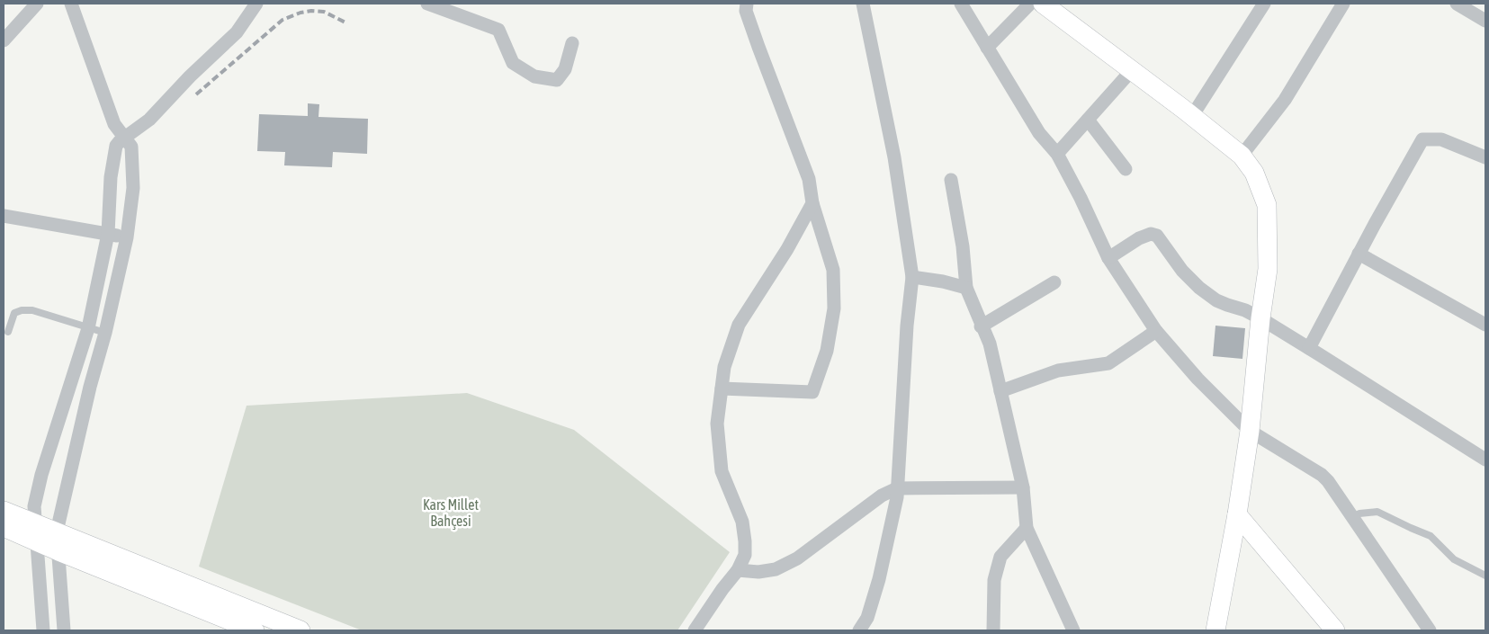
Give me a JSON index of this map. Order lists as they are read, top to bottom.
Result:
{
  "parks": ["Kars Millet Bahçesi"]
}
